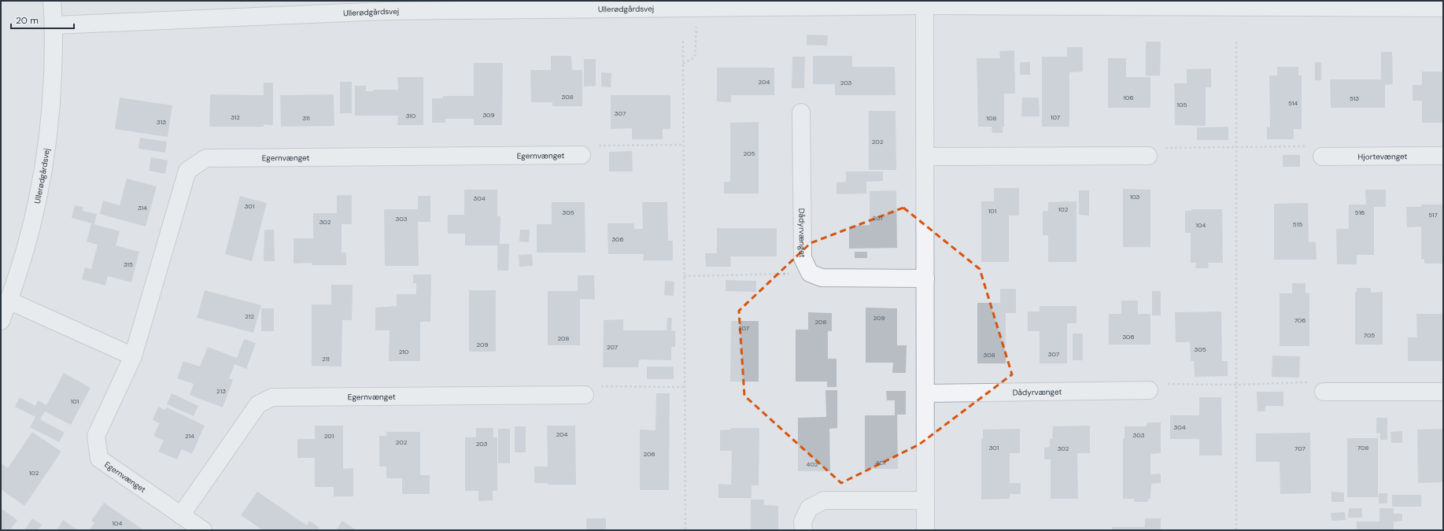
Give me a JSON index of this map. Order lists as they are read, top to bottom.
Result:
{
  "streets": {
    "street": [
      "Ullerødgårdsvej",
      "Egernvænget",
      "Hjortevænget",
      "Dådyrvænget"
    ]
  },
  "house_numbers": [
    "204",
    "203",
    "308",
    "106",
    "513",
    "514",
    "105",
    "307",
    "309",
    "310",
    "312",
    "107",
    "311",
    "108",
    "313",
    "202",
    "205",
    "103",
    "304",
    "301",
    "314",
    "102",
    "101",
    "305",
    "516",
    "517",
    "201",
    "303",
    "302",
    "515",
    "104",
    "306",
    "315",
    "212",
    "209",
    "706",
    "208",
    "207",
    "705",
    "306",
    "208",
    "209",
    "207",
    "305",
    "210",
    "307",
    "308",
    "211",
    "213",
    "101",
    "304",
    "204",
    "303",
    "214",
    "201",
    "202",
    "203",
    "301",
    "708",
    "302",
    "707",
    "206",
    "401",
    "402",
    "102",
    "104"
  ],
  "scale_bar": "20 m"
}
